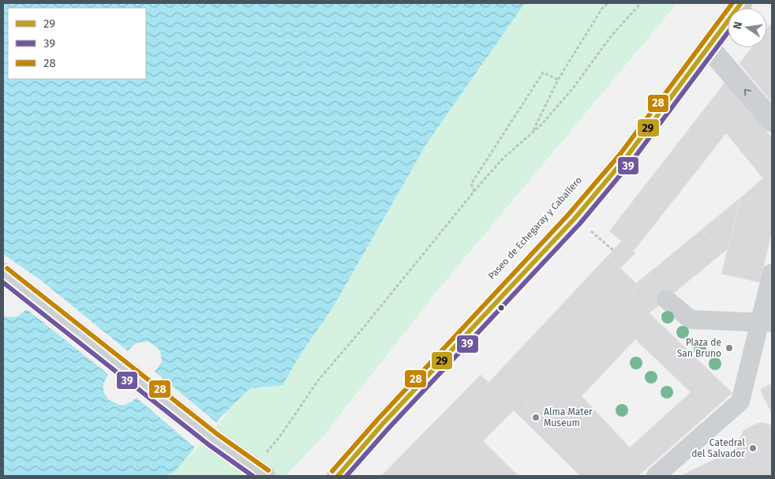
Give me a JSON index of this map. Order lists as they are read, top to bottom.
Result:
{
  "places": ["Plaza de San Bruno", "Alma Mater Museum", "Catedral del Salvador"],
  "lines": ["transit line 29", "transit line 28", "transit line 39"],
  "legend": ["29", "39", "28"],
  "north": "left"
}
